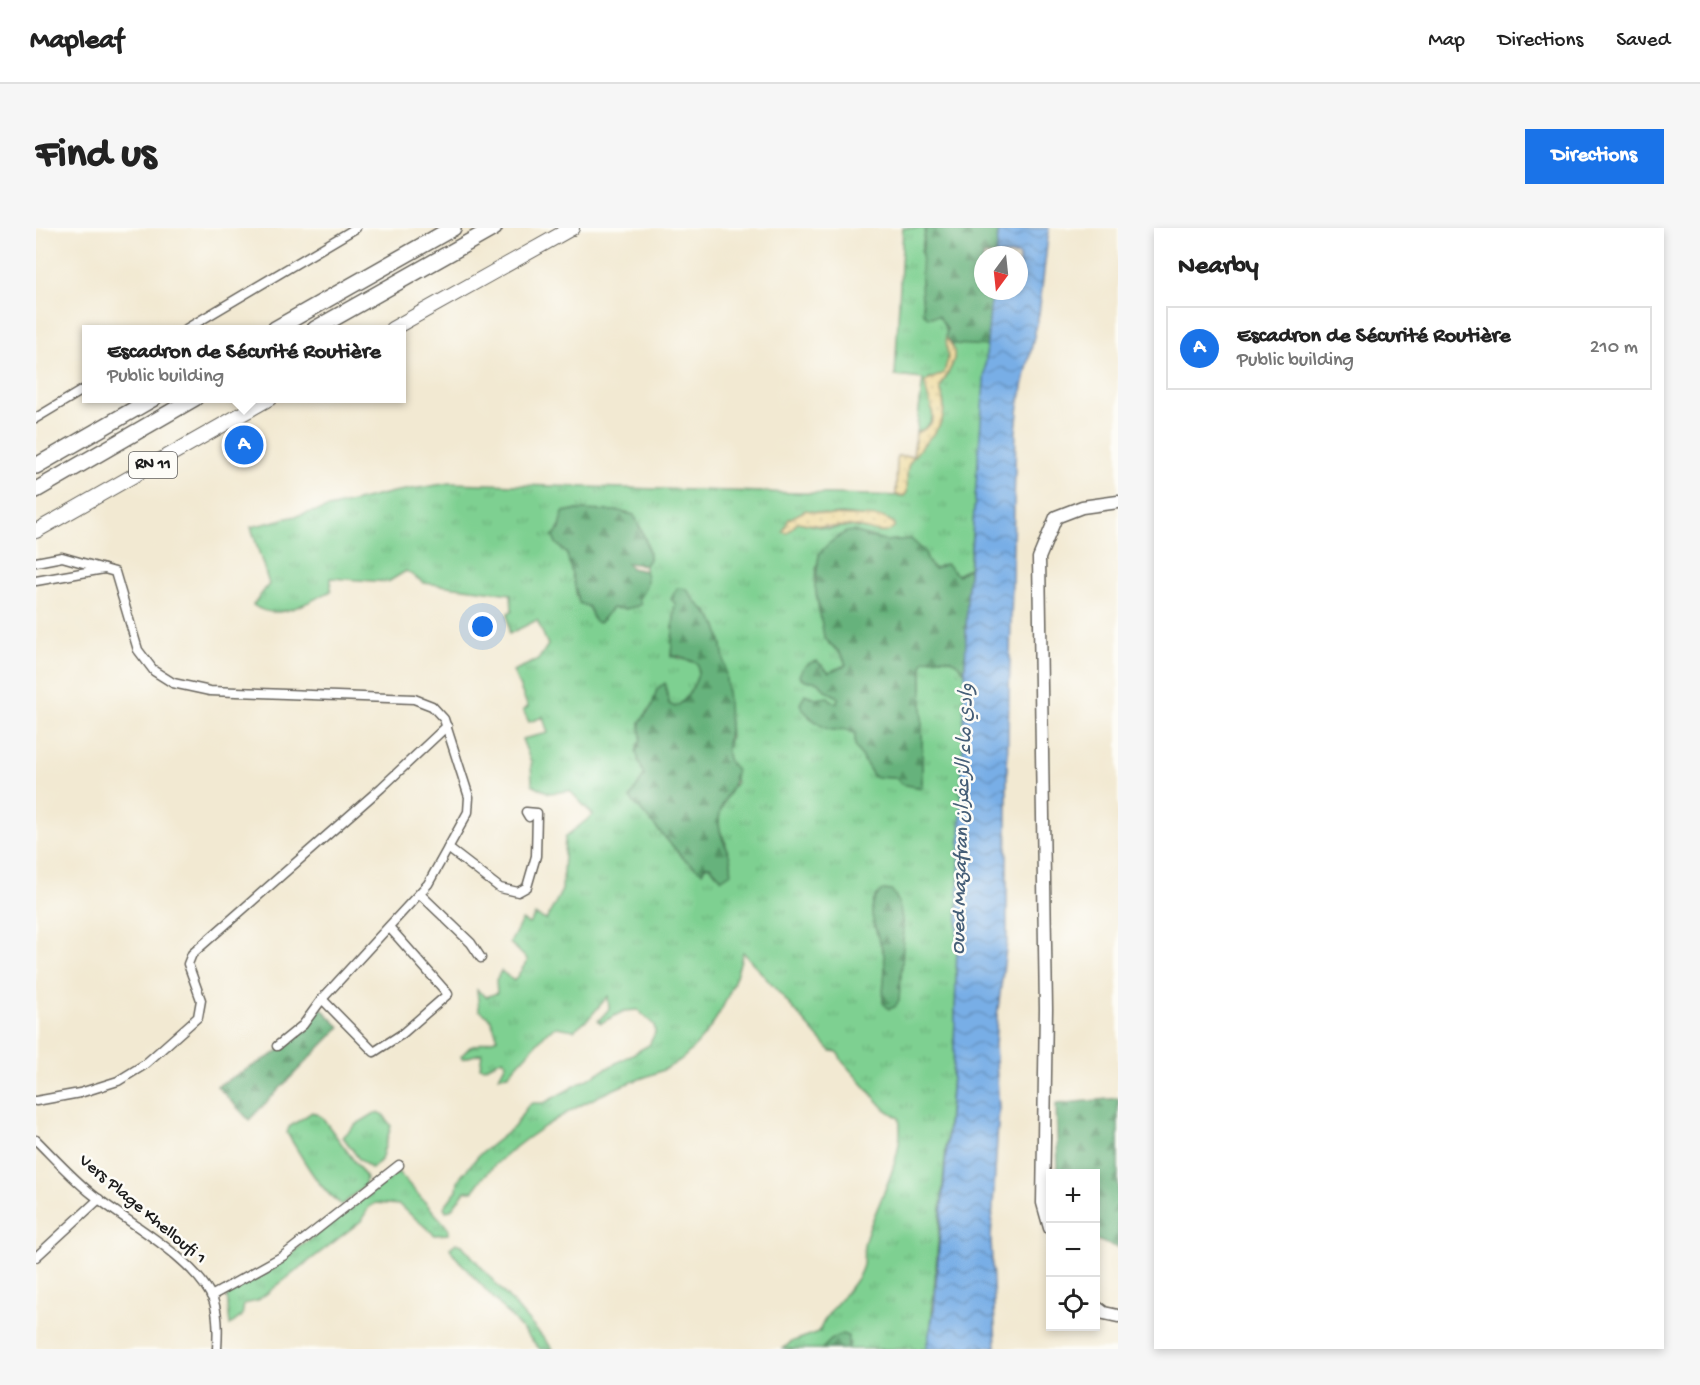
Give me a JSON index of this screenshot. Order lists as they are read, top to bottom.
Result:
{
  "streets": {
    "main road": ["RN 11"],
    "street": ["Vers Plage Khelloufi 1"]
  },
  "water": ["Oued Mazafran وادي ماء الزعفران"],
  "north": "bottom",
  "page": {
    "header": "Mapleaf",
    "nav": ["Map", "Directions", "Saved"],
    "buttons": "Directions",
    "title": "Find us",
    "heading": "Nearby",
    "list": [
      {
        "mark": "A",
        "name": "Escadron de Sécurité Routière",
        "note": "Public building",
        "value": "210 m"
      }
    ],
    "popup": ["Escadron de Sécurité Routière", "Public building"],
    "pins": "A",
    "map_buttons": ["+", "−"]
  }
}
